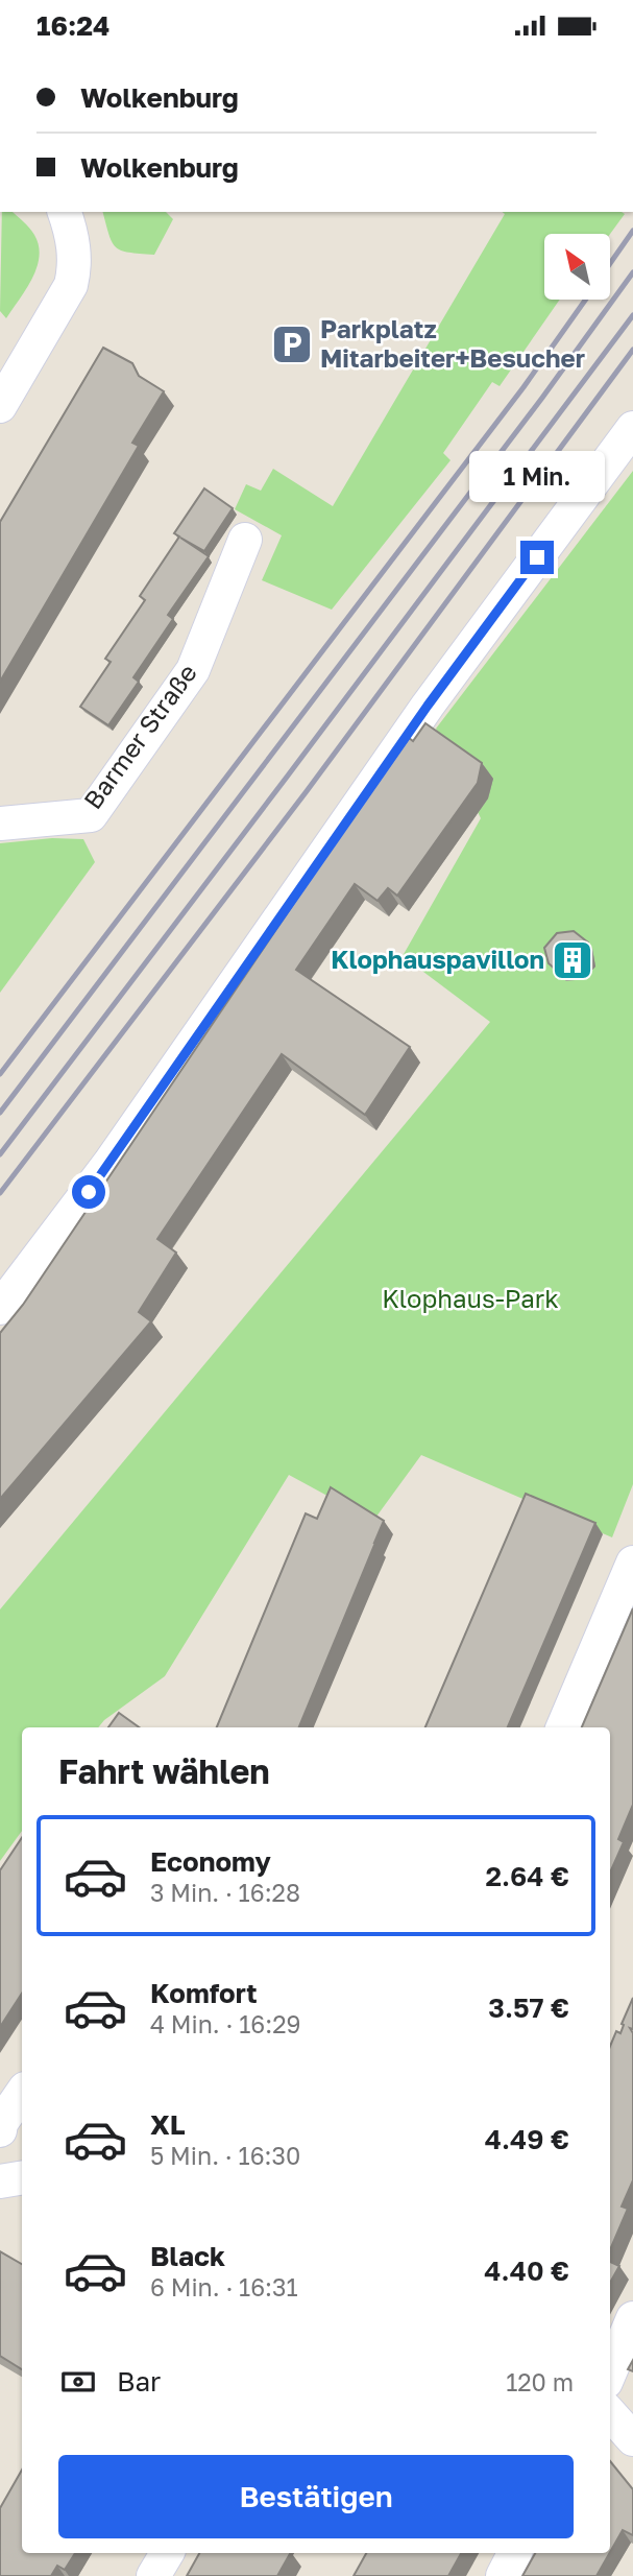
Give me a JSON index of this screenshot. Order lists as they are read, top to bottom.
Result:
{
  "streets": {
    "street": ["Barmer Straße"]
  },
  "parks": ["Klophaus-Park"],
  "places": {
    "parking": ["Parkplatz Mitarbeiter+Besucher"],
    "building": ["Klophauspavillon"]
  },
  "north": "top left",
  "page": {
    "status": "16:24",
    "banner": ["Wolkenburg", "Wolkenburg"],
    "bubble": "1 Min.",
    "heading": "Fahrt wählen",
    "list": [
      {
        "name": "Economy",
        "note": "3 Min. · 16:28",
        "value": "2.64 €"
      },
      {
        "name": "Komfort",
        "note": "4 Min. · 16:29",
        "value": "3.57 €"
      },
      {
        "name": "XL",
        "note": "5 Min. · 16:30",
        "value": "4.49 €"
      },
      {
        "name": "Black",
        "note": "6 Min. · 16:31",
        "value": "4.40 €"
      }
    ],
    "pay": ["Bar", "120 m"],
    "buttons": "Bestätigen"
  }
}
